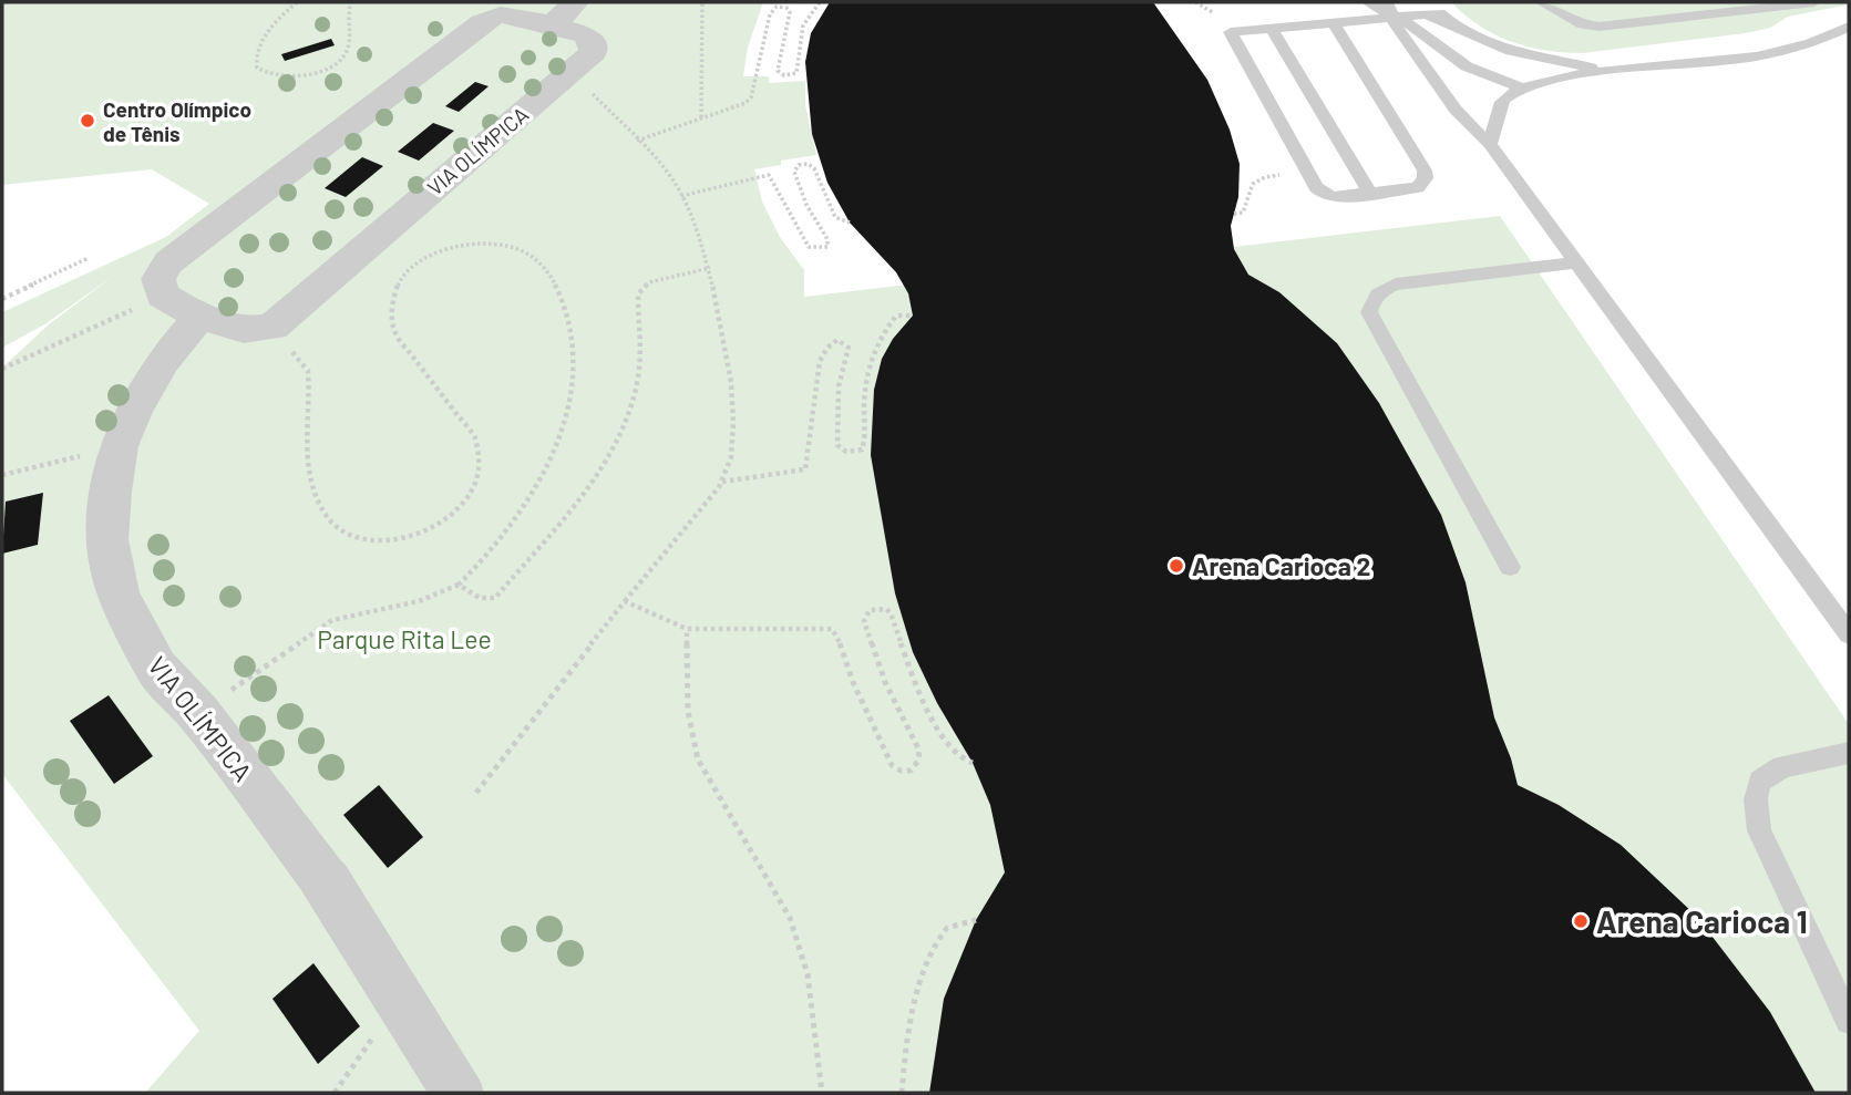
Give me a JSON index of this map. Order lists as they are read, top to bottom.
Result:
{
  "streets": {
    "street": ["VIA OLÍMPICA"]
  },
  "parks": ["Parque Rita Lee"],
  "places": ["Centro Olímpico de Tênis", "Arena Carioca 2", "Arena Carioca 1"]
}
